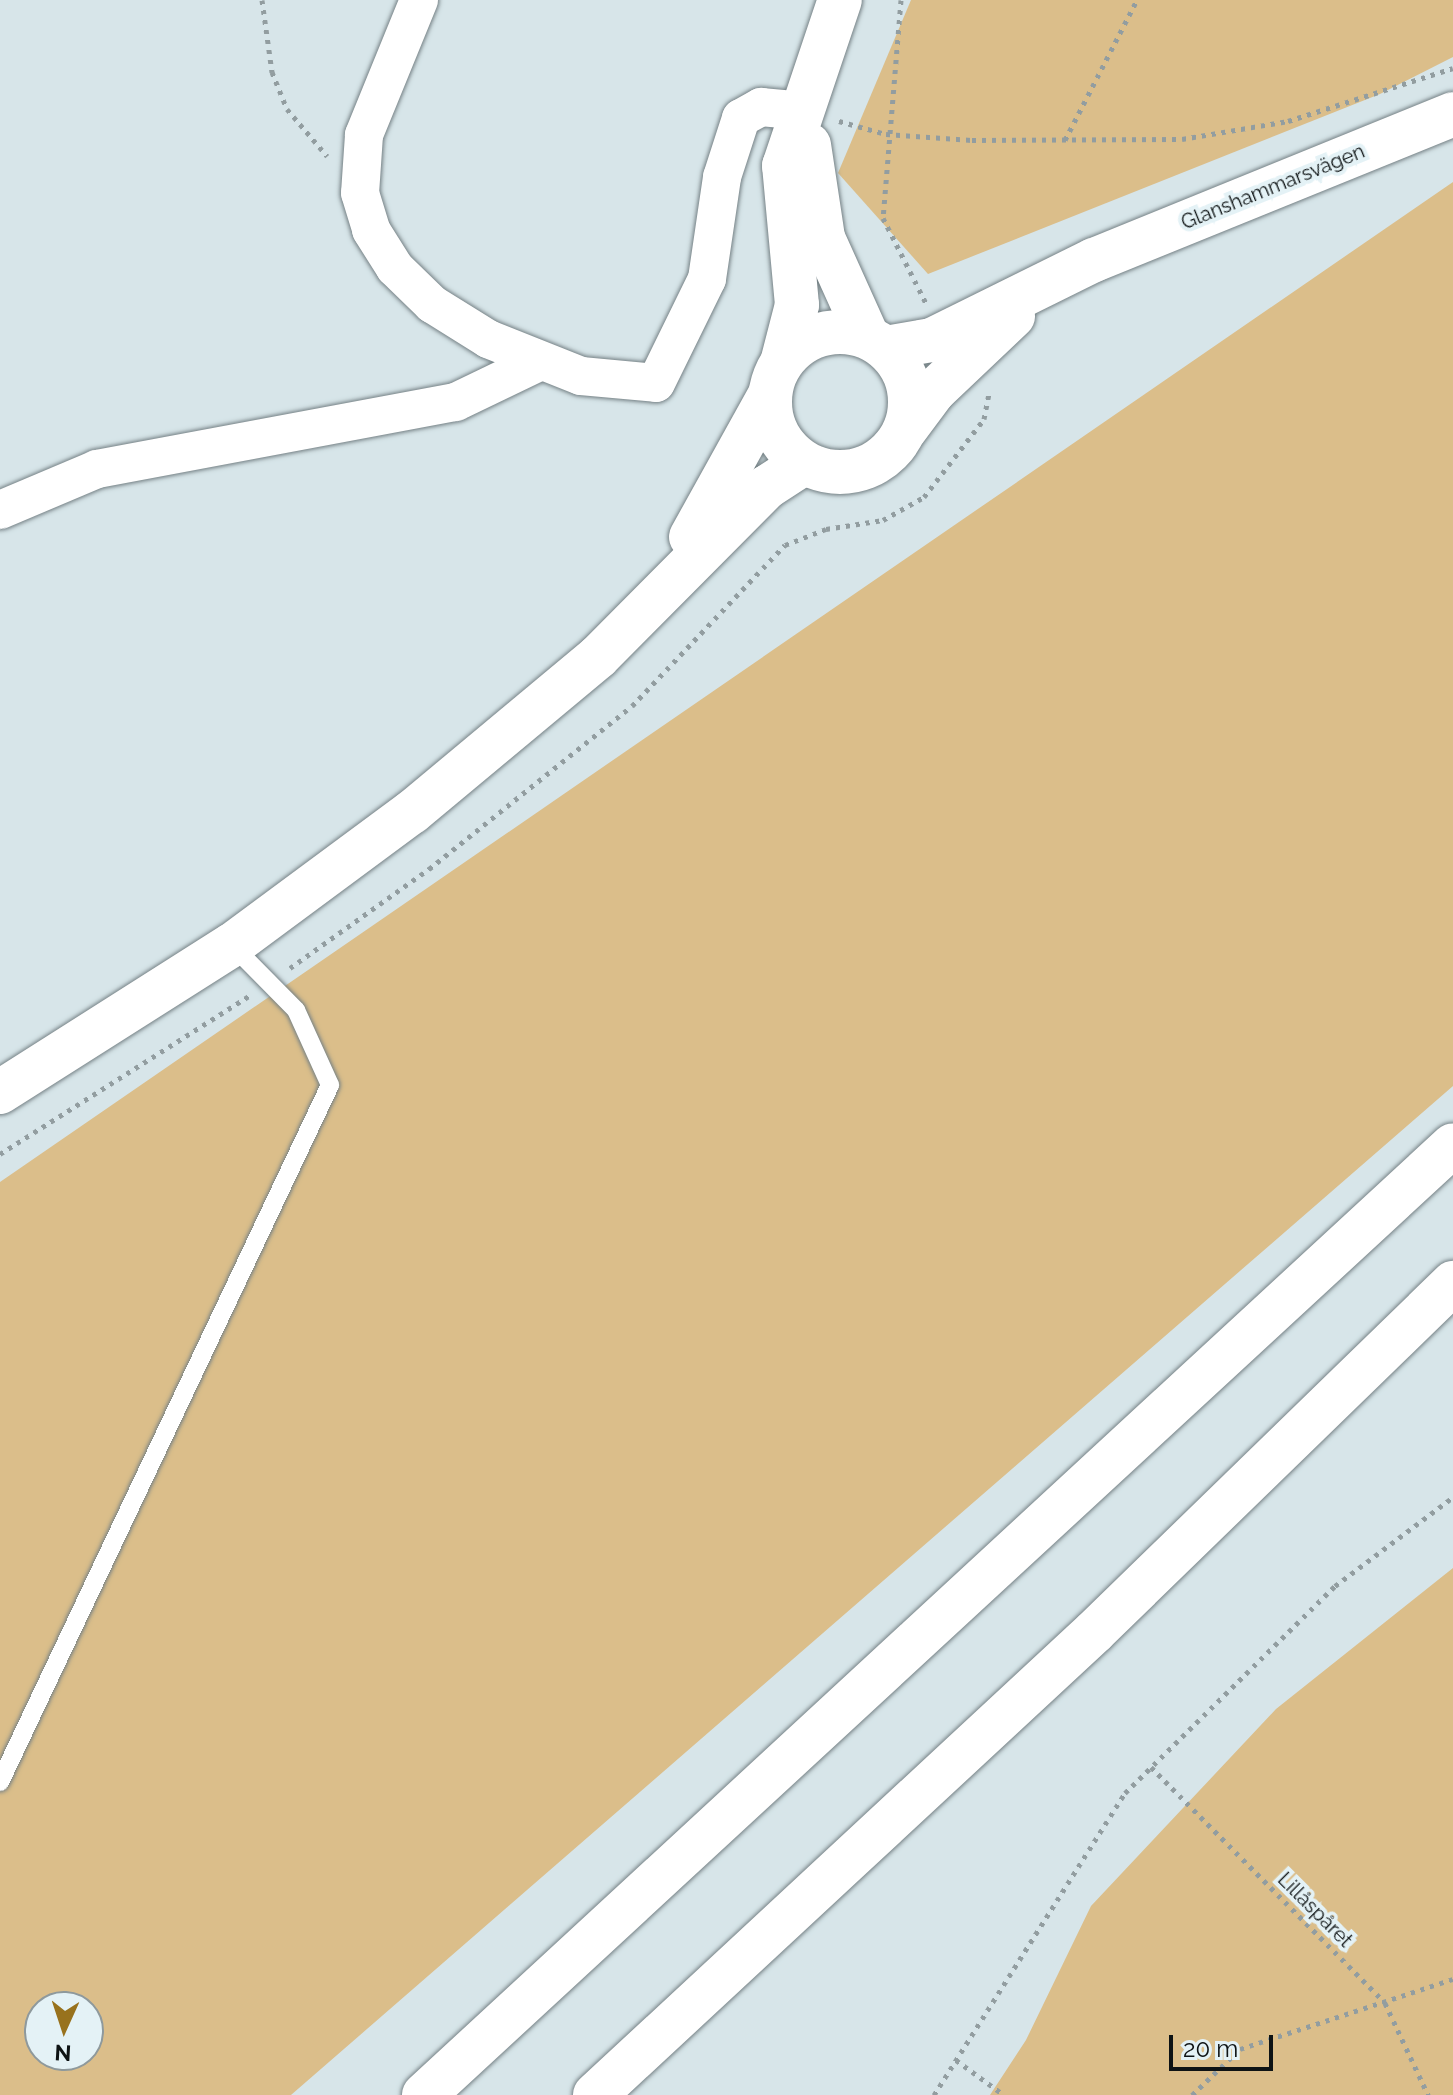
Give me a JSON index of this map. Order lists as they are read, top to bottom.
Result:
{
  "streets": {
    "main road": ["Glanshammarsvägen"],
    "path": ["Lillåspåret"]
  },
  "scale_bar": "20 m",
  "north": "bottom"
}
